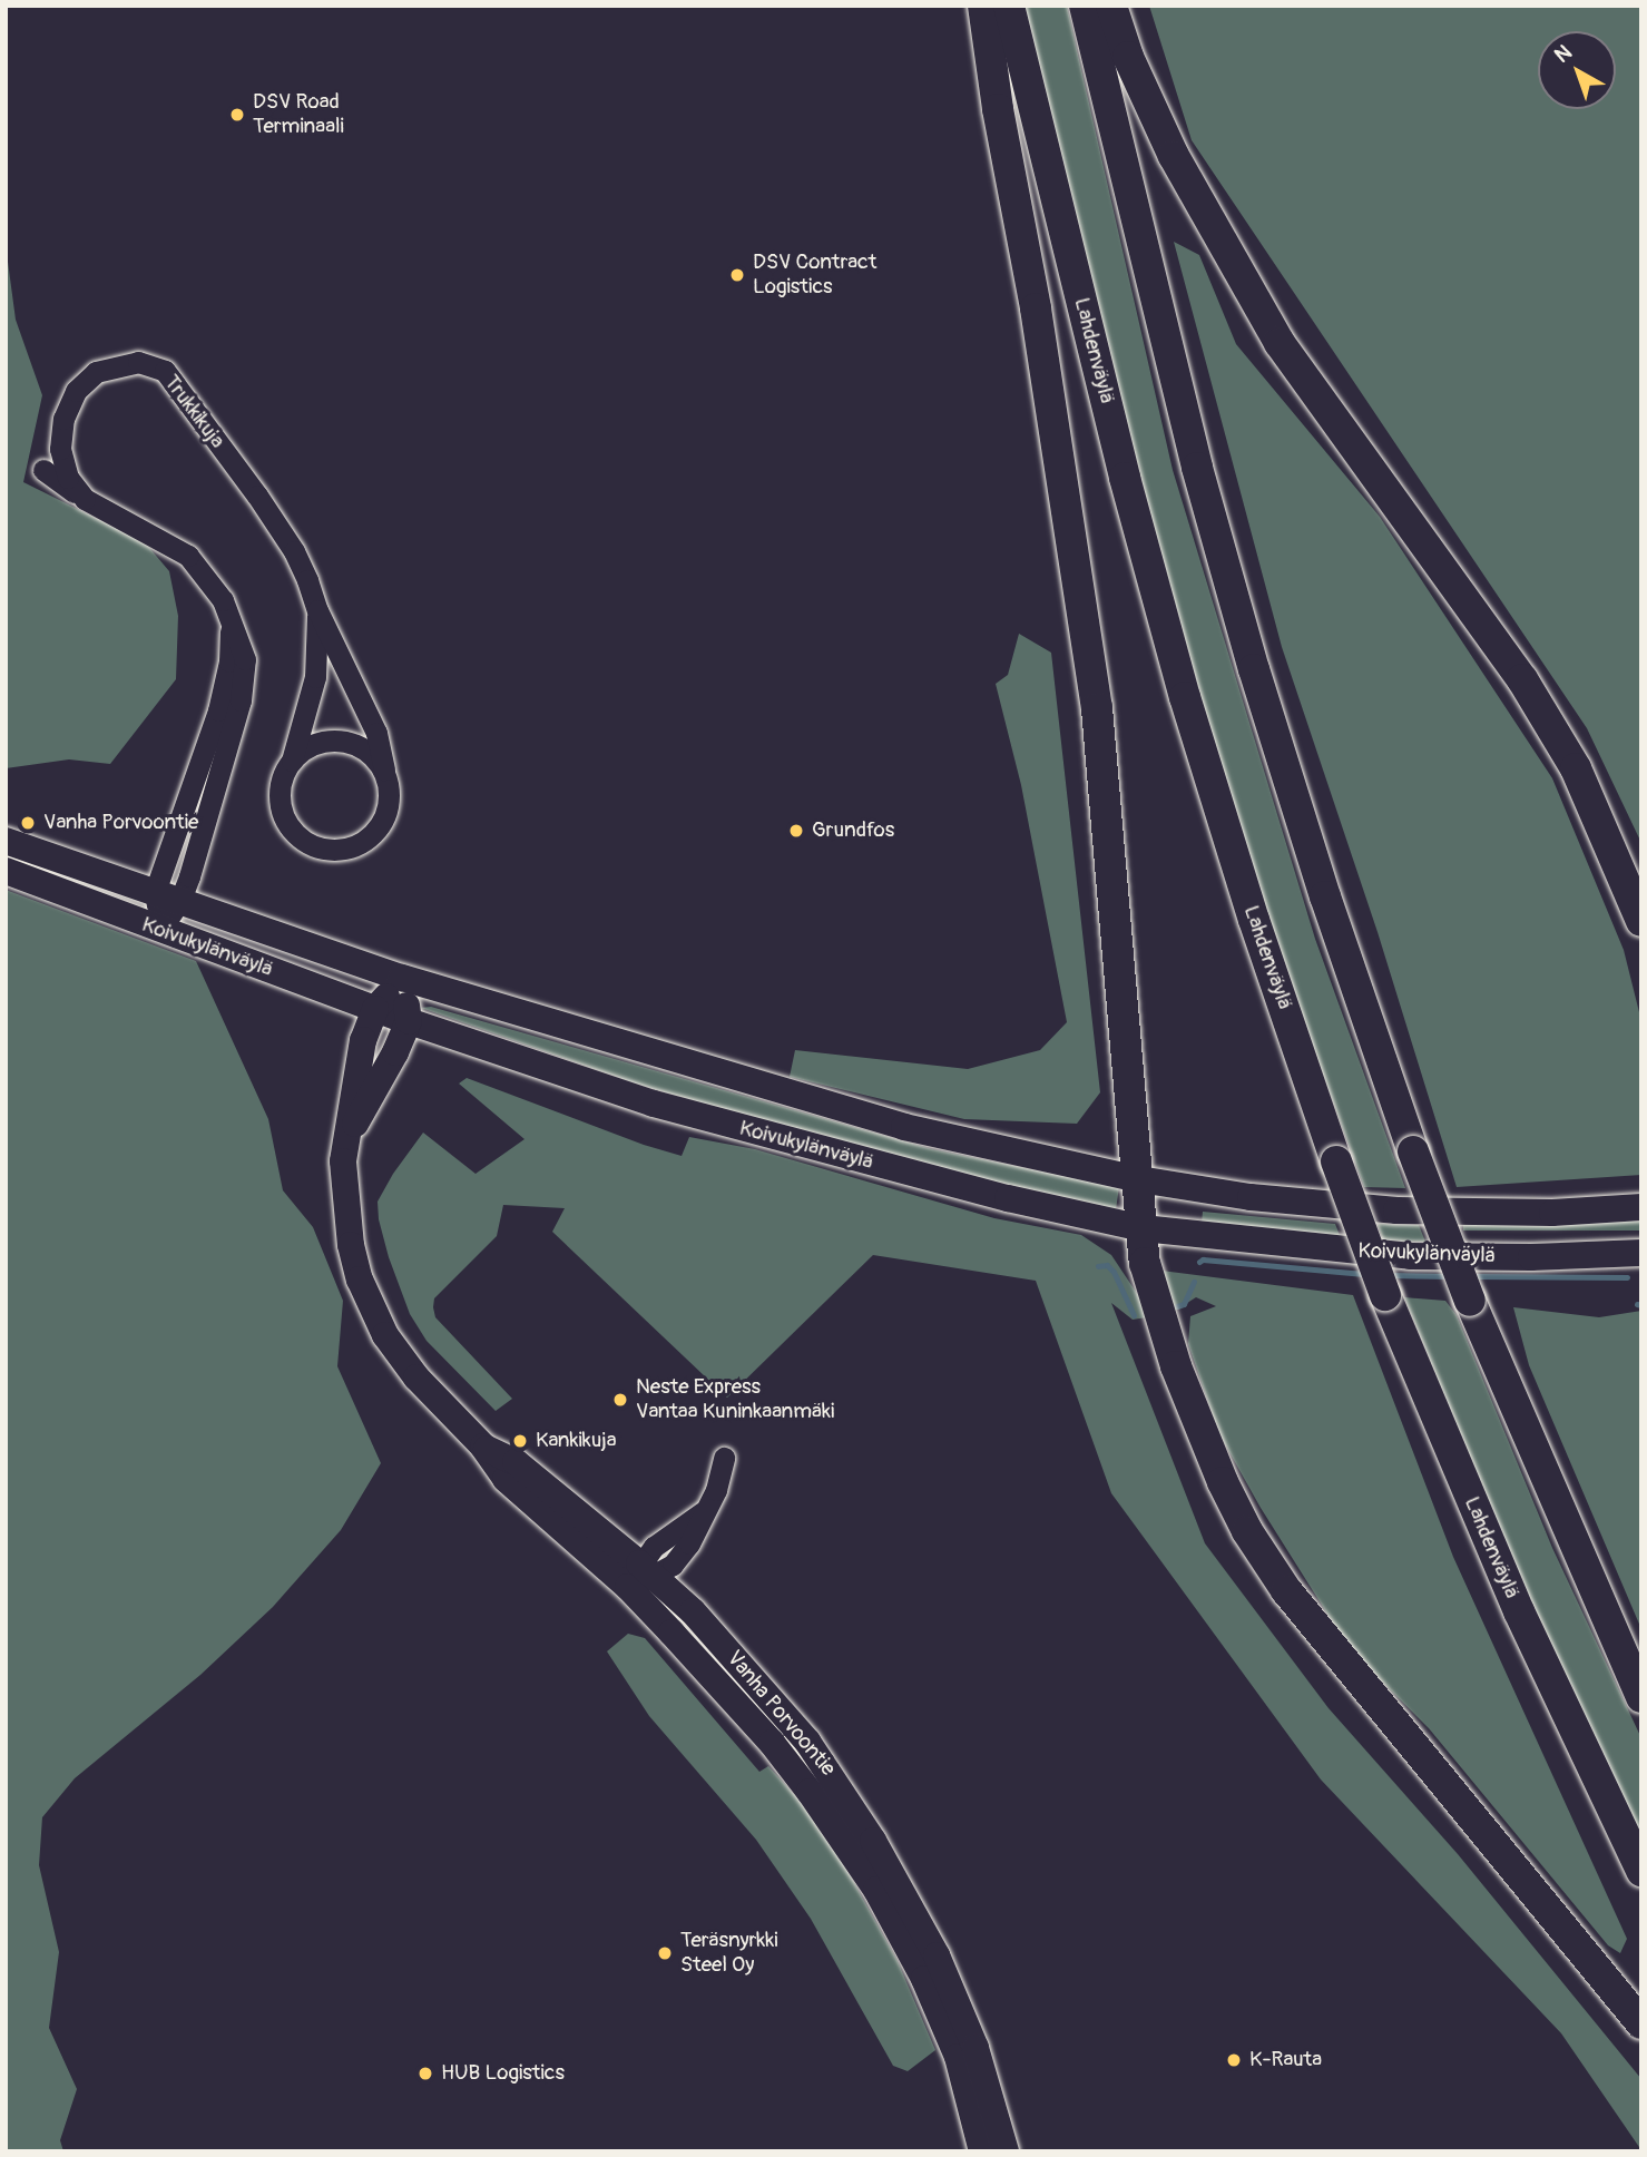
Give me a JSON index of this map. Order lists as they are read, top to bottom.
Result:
{
  "streets": {
    "highway": ["Lahdenväylä"],
    "main road": ["Koivukylänväylä", "Vanha Porvoontie"],
    "street": ["Trukkikuja"]
  },
  "crossings": [
    ["Koivukylänväylä", "Vanha Porvoontie"]
  ],
  "places": [
    "DSV Road Terminaali",
    "DSV Contract Logistics",
    "Vanha Porvoontie",
    "Grundfos",
    "Neste Express Vantaa Kuninkaanmäki",
    "Kankikuja",
    "Teräsnyrkki Steel Oy",
    "K-Rauta",
    "HUB Logistics"
  ],
  "north": "top left"
}
